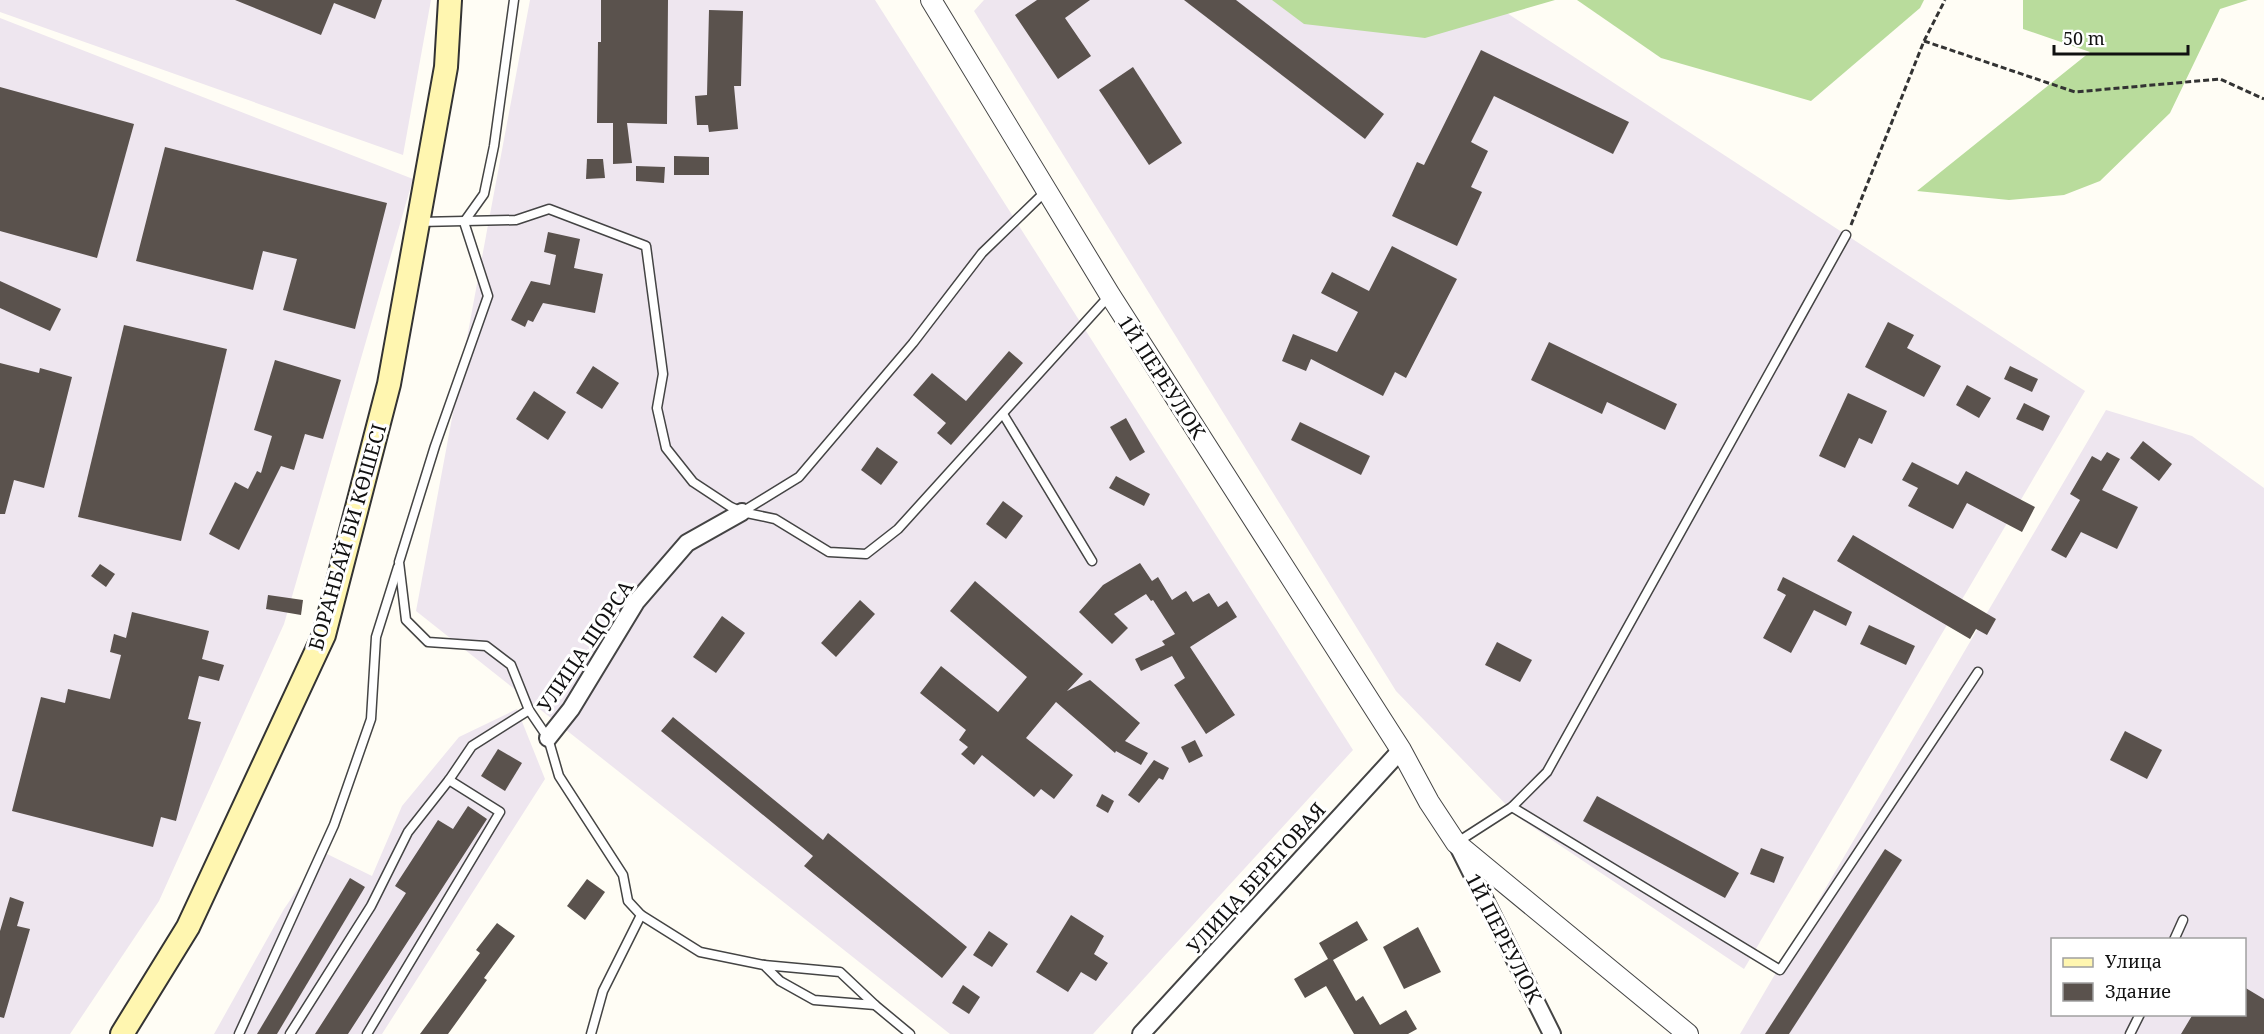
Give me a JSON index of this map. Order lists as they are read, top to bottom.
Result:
{
  "streets": {
    "main road": ["БОРАНБАЙ БИ КӨШЕСІ"],
    "street": ["1Й ПЕРЕУЛОК", "УЛИЦА ЩОРСА", "УЛИЦА БЕРЕГОВАЯ"]
  },
  "crossings": [
    ["1Й ПЕРЕУЛОК", "УЛИЦА БЕРЕГОВАЯ"]
  ],
  "legend": ["Улица", "Здание"],
  "scale_bar": "50 m"
}
